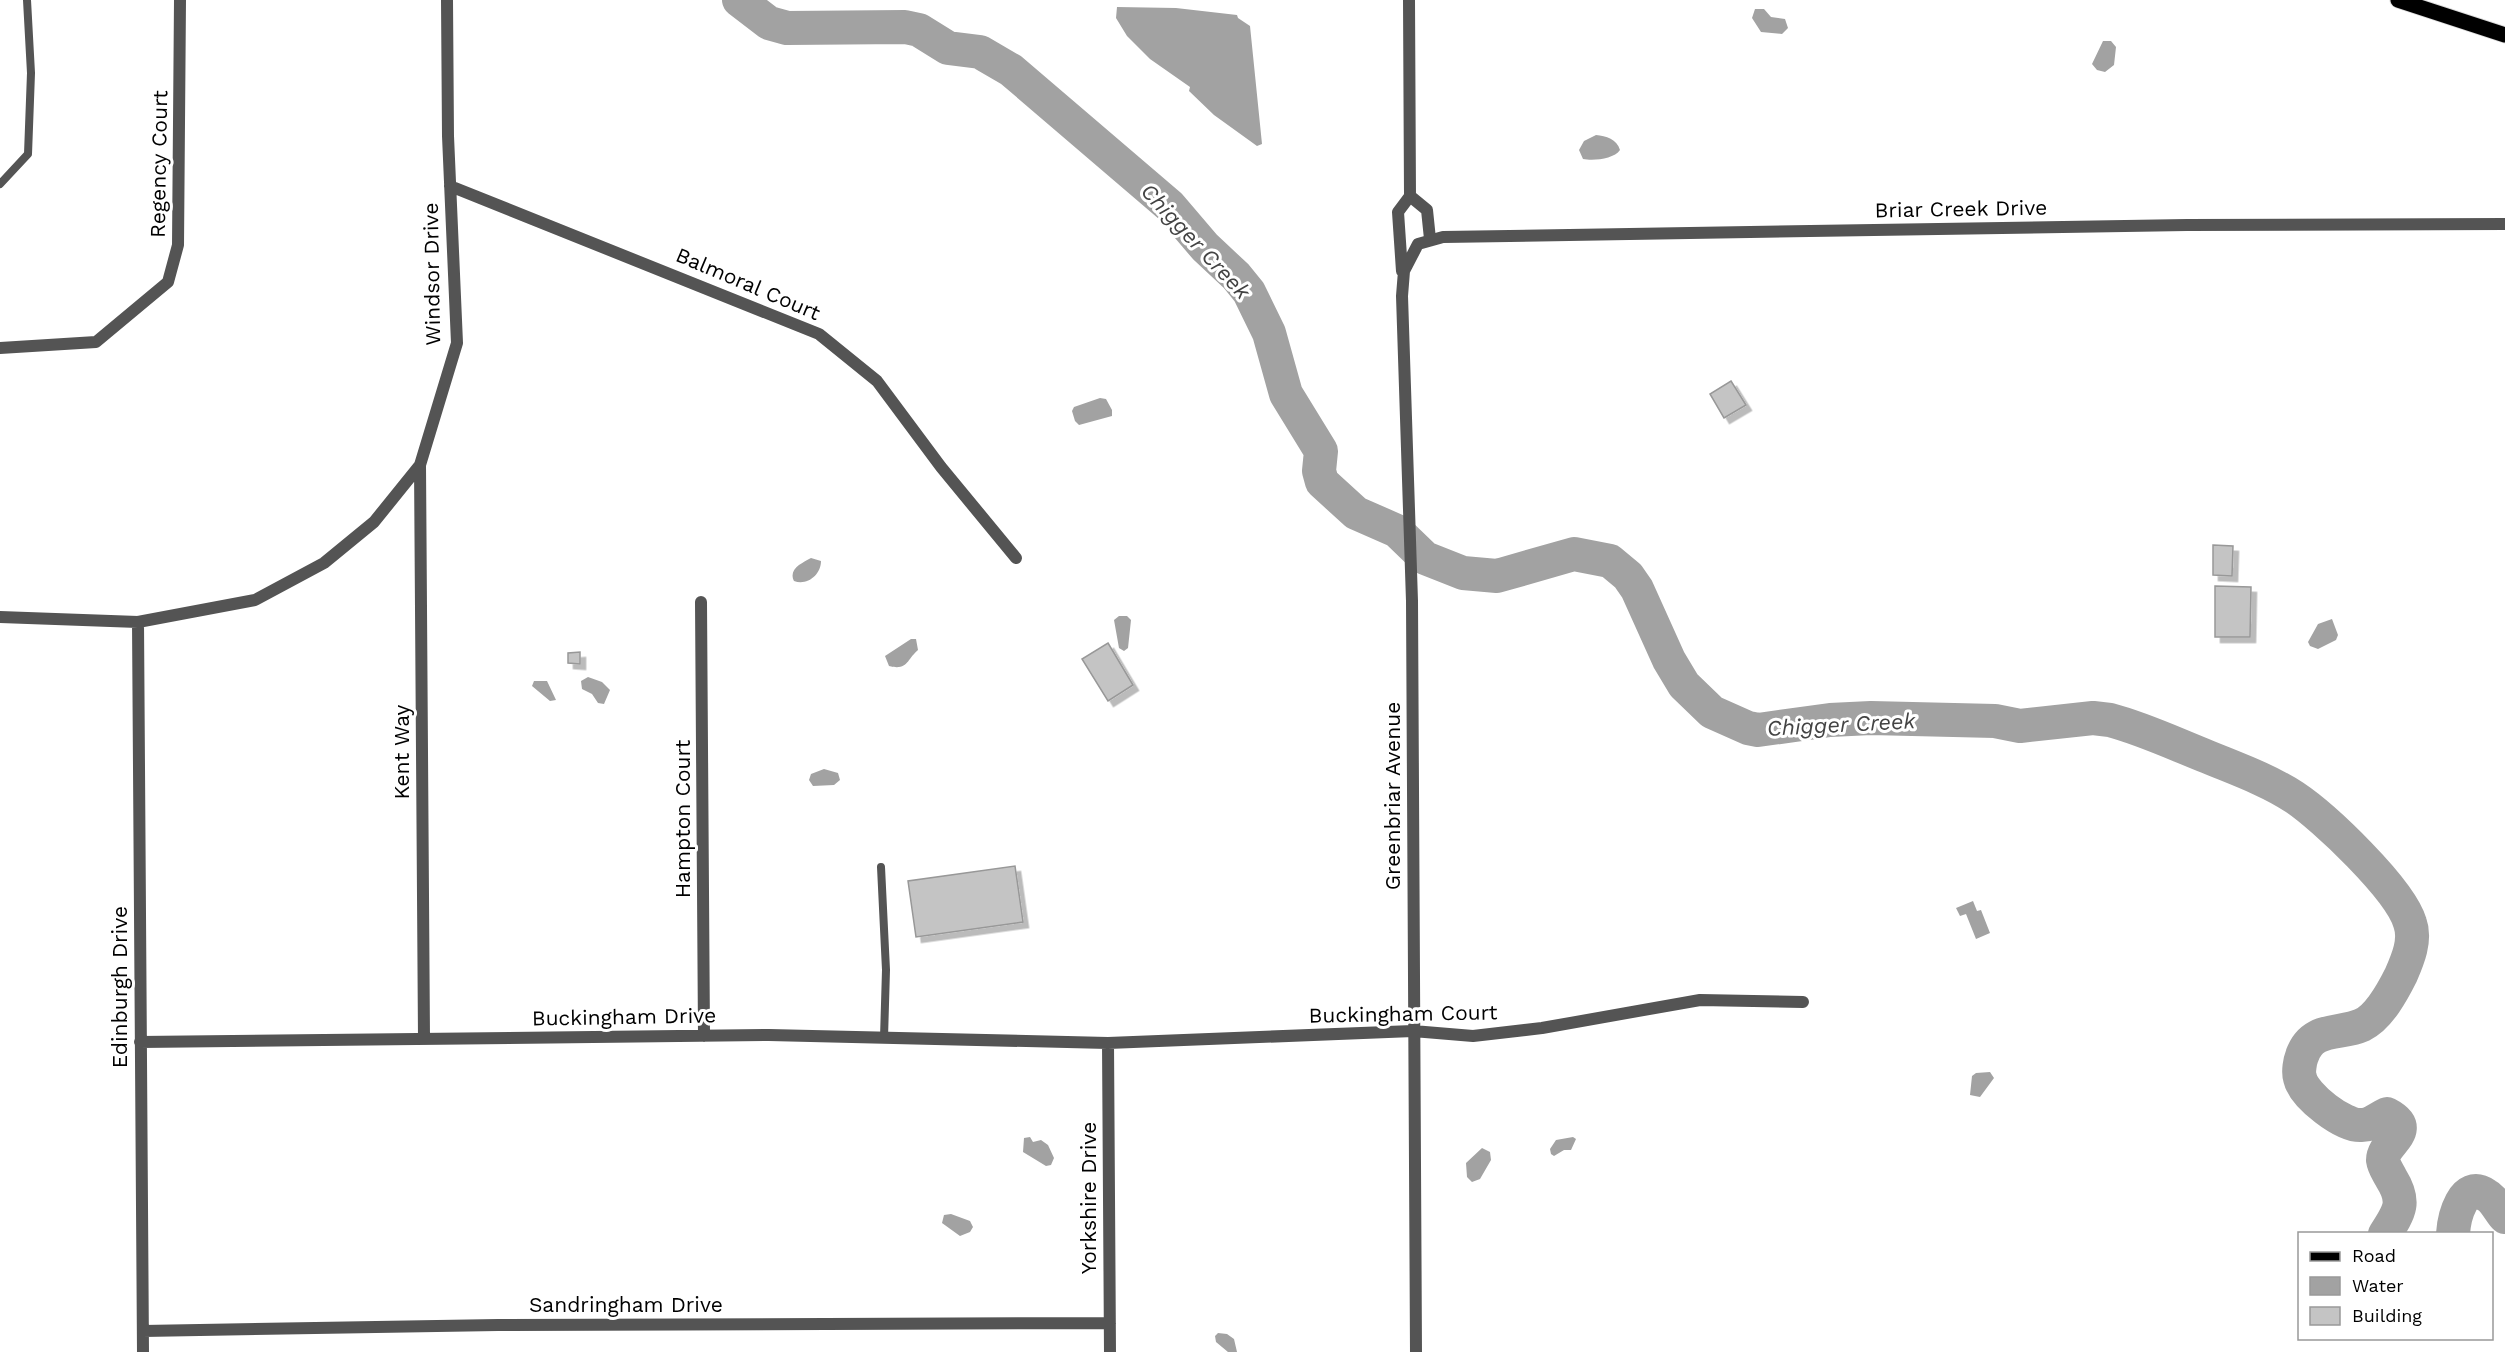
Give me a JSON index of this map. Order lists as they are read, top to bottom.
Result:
{
  "streets": {
    "street": [
      "Regency Court",
      "Briar Creek Drive",
      "Windsor Drive",
      "Balmoral Court",
      "Kent Way",
      "Greenbriar Avenue",
      "Hampton Court",
      "Edinburgh Drive",
      "Buckingham Court",
      "Buckingham Drive",
      "Yorkshire Drive",
      "Sandringham Drive"
    ]
  },
  "crossings": [
    ["Briar Creek Drive", "Greenbriar Avenue"],
    ["Windsor Drive", "Balmoral Court"],
    ["Windsor Drive", "Kent Way"],
    ["Windsor Drive", "Edinburgh Drive"],
    ["Kent Way", "Buckingham Drive"],
    ["Greenbriar Avenue", "Buckingham Court"],
    ["Hampton Court", "Buckingham Drive"],
    ["Edinburgh Drive", "Buckingham Drive"],
    ["Edinburgh Drive", "Sandringham Drive"],
    ["Buckingham Court", "Buckingham Drive"],
    ["Buckingham Court", "Yorkshire Drive"],
    ["Buckingham Drive", "Yorkshire Drive"],
    ["Yorkshire Drive", "Sandringham Drive"]
  ],
  "water": ["Chigger Creek"],
  "legend": ["Road", "Water", "Building"]
}
